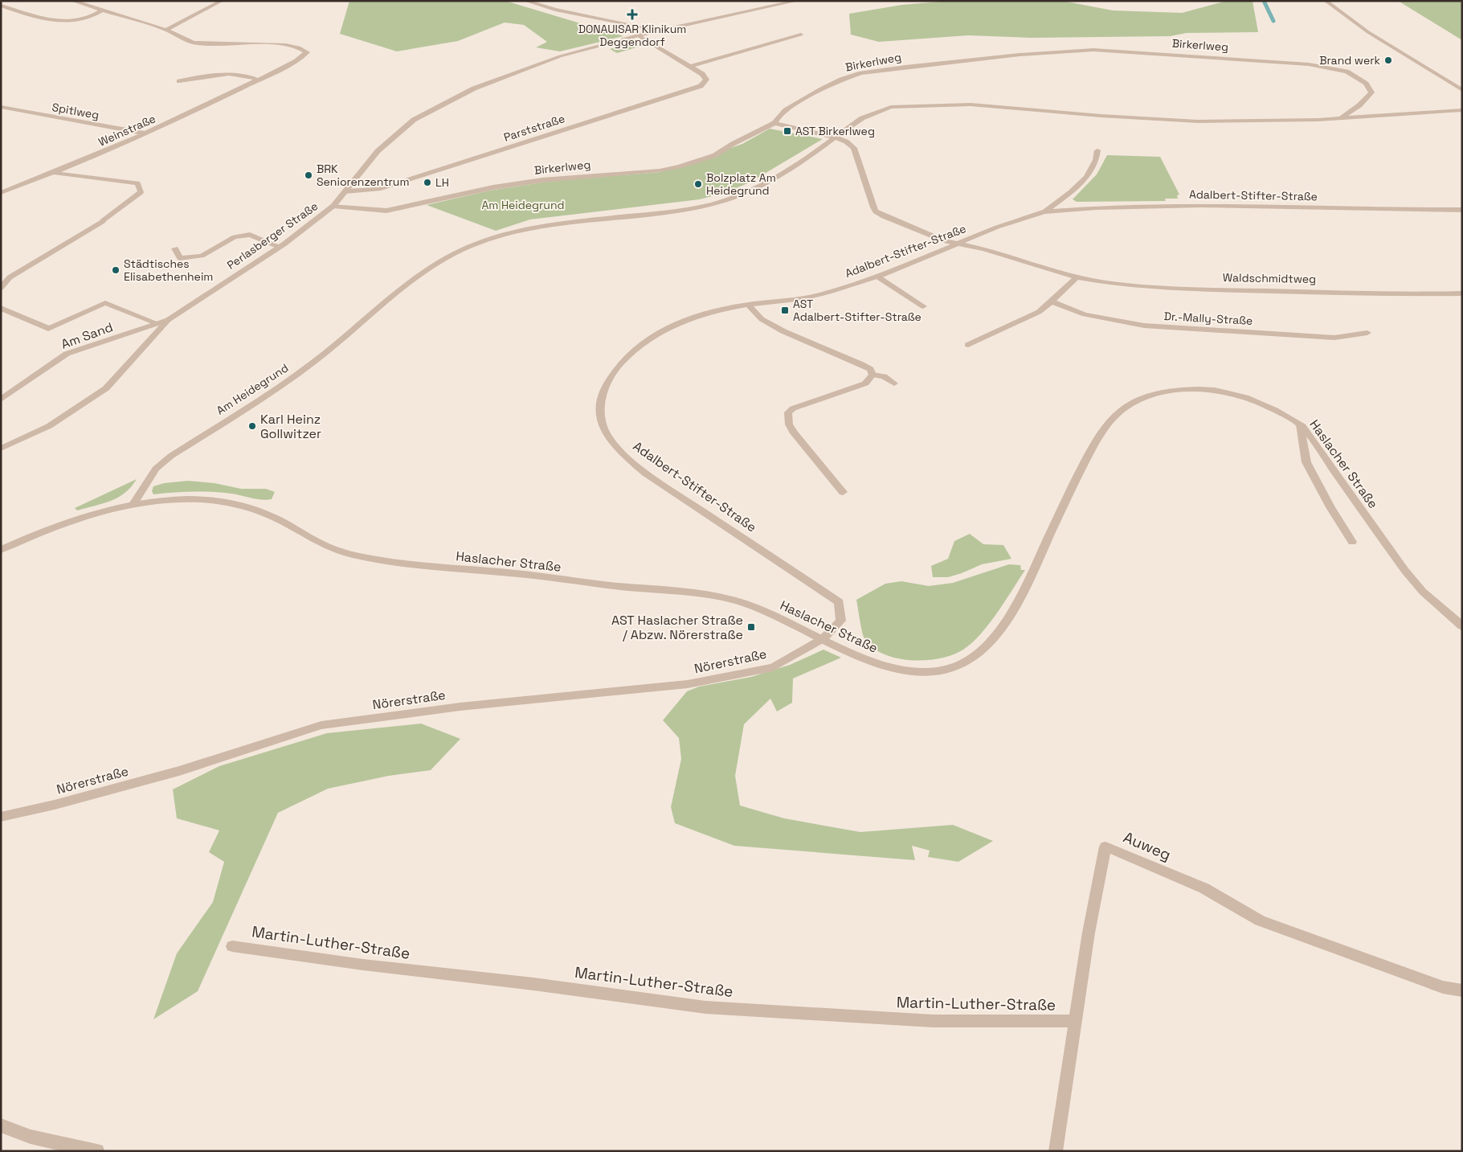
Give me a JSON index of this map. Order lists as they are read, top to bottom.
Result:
{
  "streets": {
    "street": [
      "Birkerlweg",
      "Spitlweg",
      "Parststraße",
      "Weinstraße",
      "Adalbert-Stifter-Straße",
      "Perlasberger Straße",
      "Waldschmidtweg",
      "Dr.-Mally-Straße",
      "Am Sand",
      "Am Heidegrund",
      "Haslacher Straße",
      "Nörerstraße",
      "Auweg",
      "Martin-Luther-Straße"
    ]
  },
  "crossings": [
    ["Birkerlweg", "Perlasberger Straße"],
    ["Spitlweg", "Weinstraße"],
    ["Parststraße", "Perlasberger Straße"],
    ["Adalbert-Stifter-Straße", "Waldschmidtweg"],
    ["Adalbert-Stifter-Straße", "Haslacher Straße"],
    ["Adalbert-Stifter-Straße", "Nörerstraße"],
    ["Perlasberger Straße", "Am Sand"],
    ["Am Heidegrund", "Haslacher Straße"],
    ["Haslacher Straße", "Nörerstraße"],
    ["Auweg", "Martin-Luther-Straße"]
  ],
  "parks": ["Am Heidegrund"],
  "places": {
    "health": ["DONAUISAR Klinikum Deggendorf"],
    "other": [
      "Brand werk",
      "BRK Seniorenzentrum",
      "LH",
      "Bolzplatz Am Heidegrund",
      "Städtisches Elisabethenheim",
      "Karl Heinz Gollwitzer"
    ],
    "transit": ["AST Birkerlweg", "AST Adalbert-Stifter-Straße", "AST Haslacher Straße / Abzw. Nörerstraße"]
  }
}
